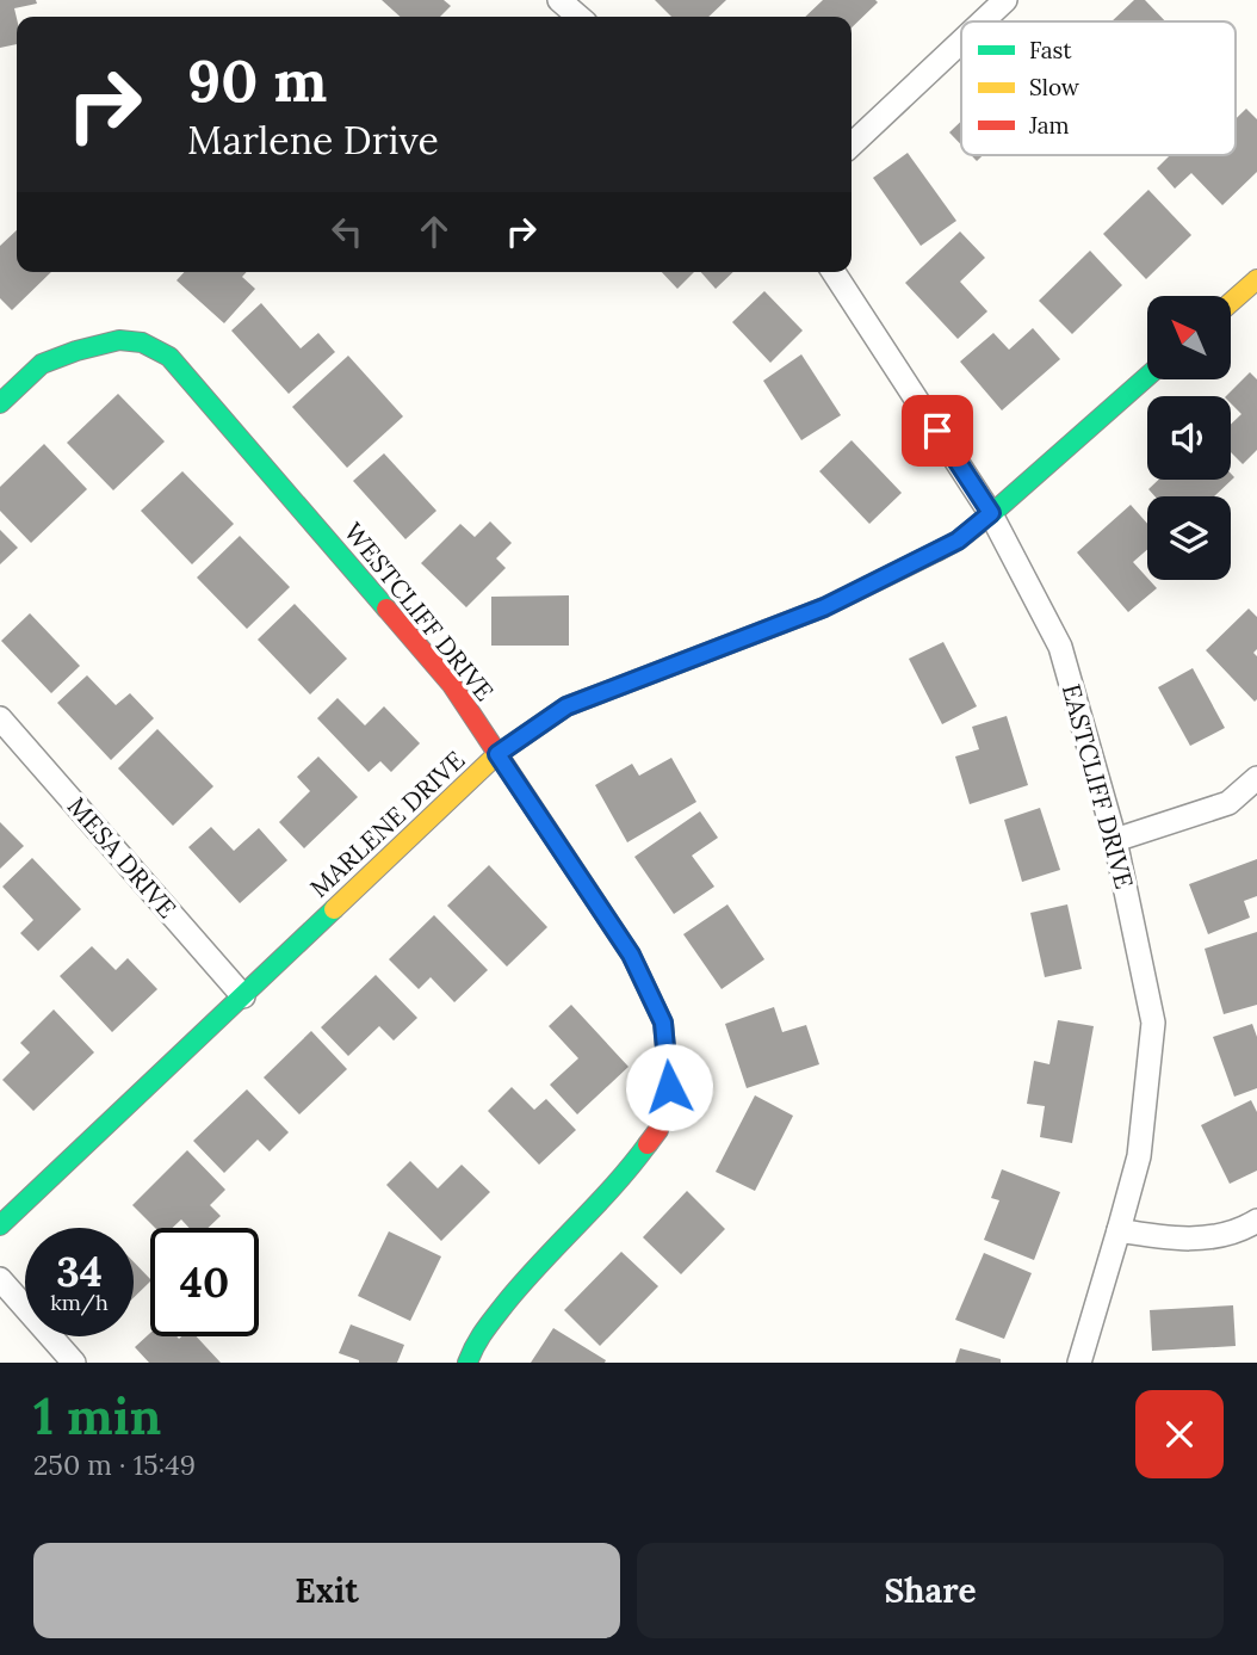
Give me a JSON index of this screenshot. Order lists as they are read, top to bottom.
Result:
{
  "streets": {
    "street": [
      "WESTCLIFF DRIVE",
      "EASTCLIFF DRIVE",
      "MARLENE DRIVE",
      "MESA DRIVE"
    ]
  },
  "crossings": [
    ["WESTCLIFF DRIVE", "MARLENE DRIVE"],
    ["EASTCLIFF DRIVE", "MARLENE DRIVE"],
    ["MARLENE DRIVE", "MESA DRIVE"]
  ],
  "legend": ["Fast", "Slow", "Jam"],
  "north": "top left",
  "page": {
    "turn": ["90 m", "Marlene Drive"],
    "speed": "34 km/h",
    "limit": "40",
    "heading": ["1 min", "250 m · 15:49"],
    "buttons": ["Exit", "Share"]
  }
}
